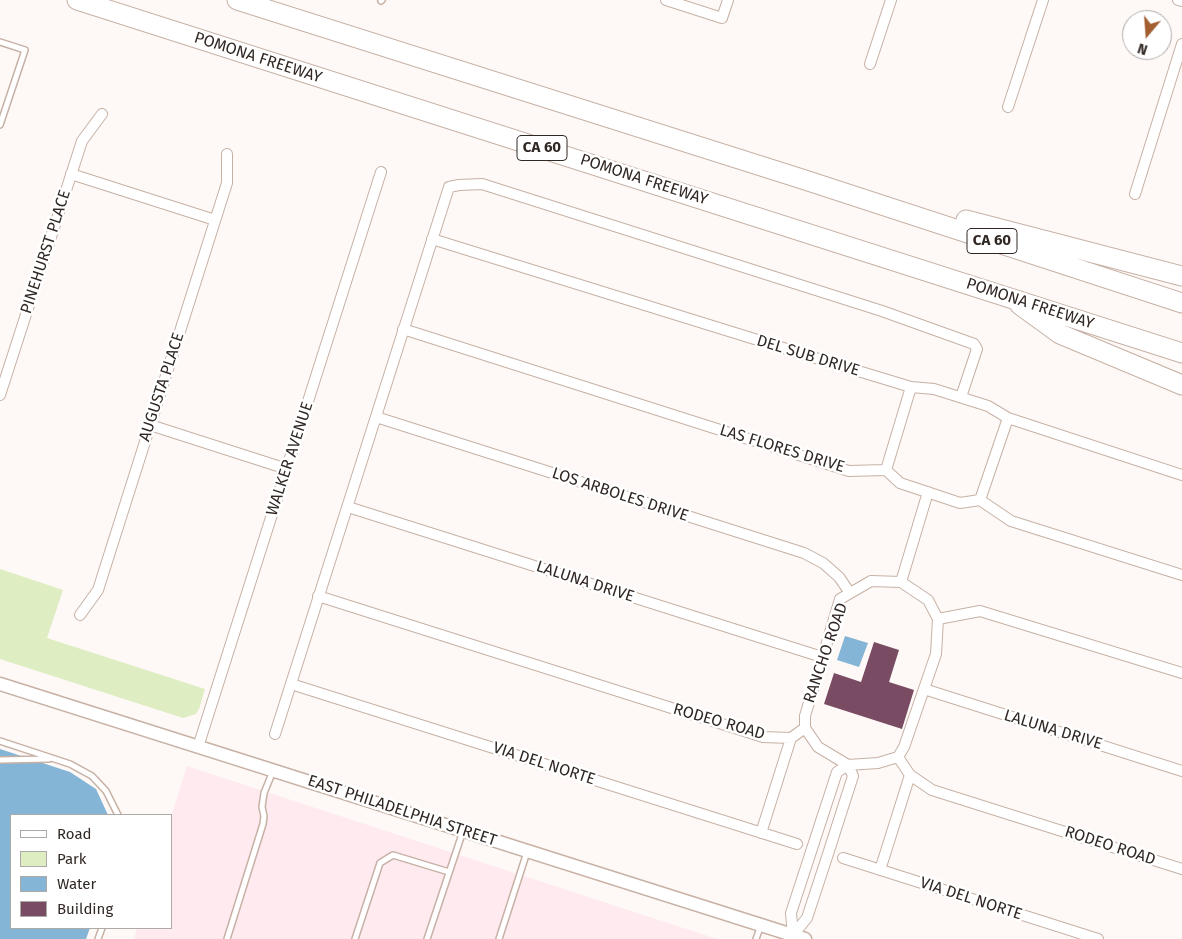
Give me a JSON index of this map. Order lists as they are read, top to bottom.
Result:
{
  "streets": {
    "highway": ["POMONA FREEWAY", "CA 60"],
    "street": [
      "PINEHURST PLACE",
      "DEL SUB DRIVE",
      "AUGUSTA PLACE",
      "LAS FLORES DRIVE",
      "WALKER AVENUE",
      "LOS ARBOLES DRIVE",
      "LALUNA DRIVE",
      "RANCHO ROAD",
      "RODEO ROAD",
      "VIA DEL NORTE",
      "EAST PHILADELPHIA STREET"
    ]
  },
  "crossings": [
    ["WALKER AVENUE", "EAST PHILADELPHIA STREET"],
    ["LOS ARBOLES DRIVE", "LALUNA DRIVE"],
    ["LOS ARBOLES DRIVE", "RANCHO ROAD"],
    ["LOS ARBOLES DRIVE", "RODEO ROAD"],
    ["LALUNA DRIVE", "RANCHO ROAD"],
    ["LALUNA DRIVE", "RODEO ROAD"],
    ["RANCHO ROAD", "RODEO ROAD"]
  ],
  "legend": [
    "Road",
    "Park",
    "Water",
    "Building"
  ],
  "north": "bottom"
}
